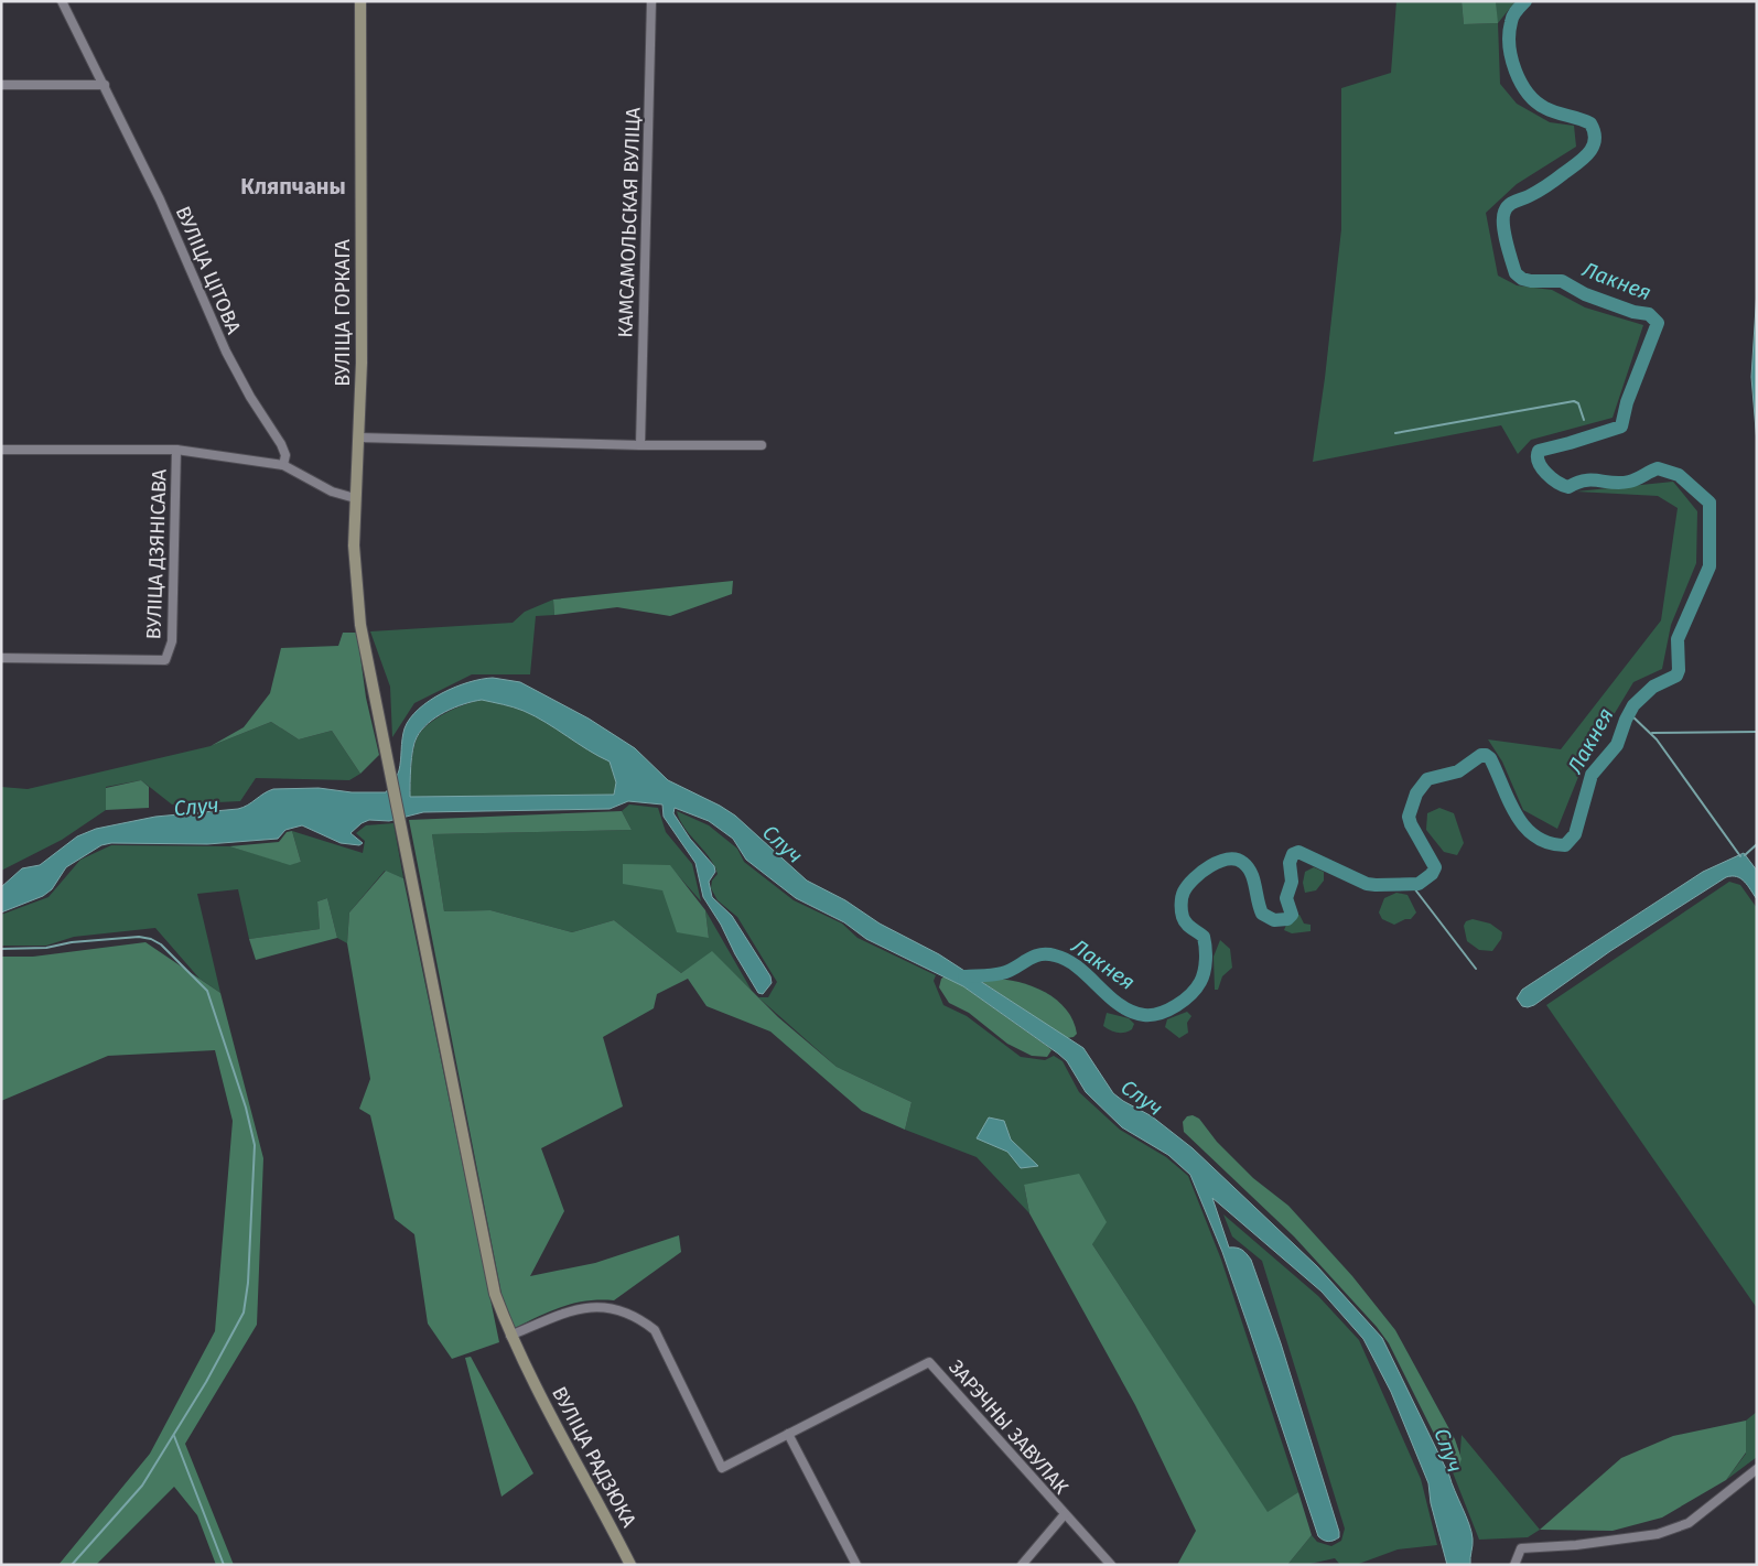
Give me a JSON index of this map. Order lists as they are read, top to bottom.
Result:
{
  "streets": {
    "main road": ["ВУЛІЦА ГОРКАГА", "ВУЛІЦА РАДЗЮКА"],
    "street": [
      "КАМСАМОЛЬСКАЯ ВУЛІЦА",
      "ВУЛІЦА ЦІТОВА",
      "ВУЛІЦА ДЗЯНІСАВА",
      "ЗАРЭЧНЫ ЗАВУЛАК"
    ]
  },
  "crossings": [
    ["ВУЛІЦА ГОРКАГА", "ВУЛІЦА РАДЗЮКА"]
  ],
  "districts": ["Кляпчаны"],
  "water": ["Лакнея", "Случ"]
}
